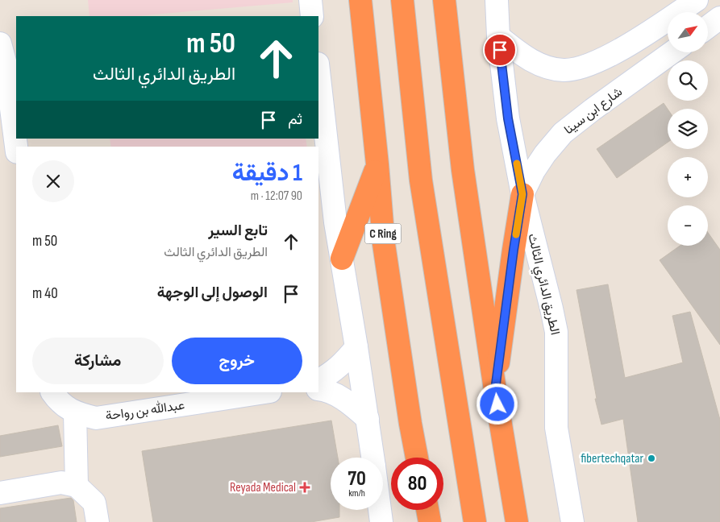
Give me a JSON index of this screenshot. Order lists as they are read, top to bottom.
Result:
{
  "streets": {
    "highway": ["C Ring"],
    "street": ["شارع ابن سينا", "الطريق الدائري الثالث", "عبدالله بن رواحة"]
  },
  "crossings": [
    ["شارع ابن سينا", "الطريق الدائري الثالث"]
  ],
  "places": {
    "other": ["fibertechqatar"],
    "health": ["Reyada Medical"]
  },
  "north": "top right",
  "page": {
    "map_buttons": ["+", "−"],
    "turn": ["50 m", "الطريق الدائري الثالث"],
    "then": "ثم",
    "heading": ["1 دقيقة", "90 m · 12:07"],
    "list": [
      {
        "name": "تابع السير",
        "note": "الطريق الدائري الثالث",
        "value": "50 m"
      },
      {
        "name": "الوصول إلى الوجهة",
        "value": "40 m"
      }
    ],
    "buttons": ["خروج", "مشاركة"],
    "speed": "70 km/h",
    "limit": "80"
  }
}
